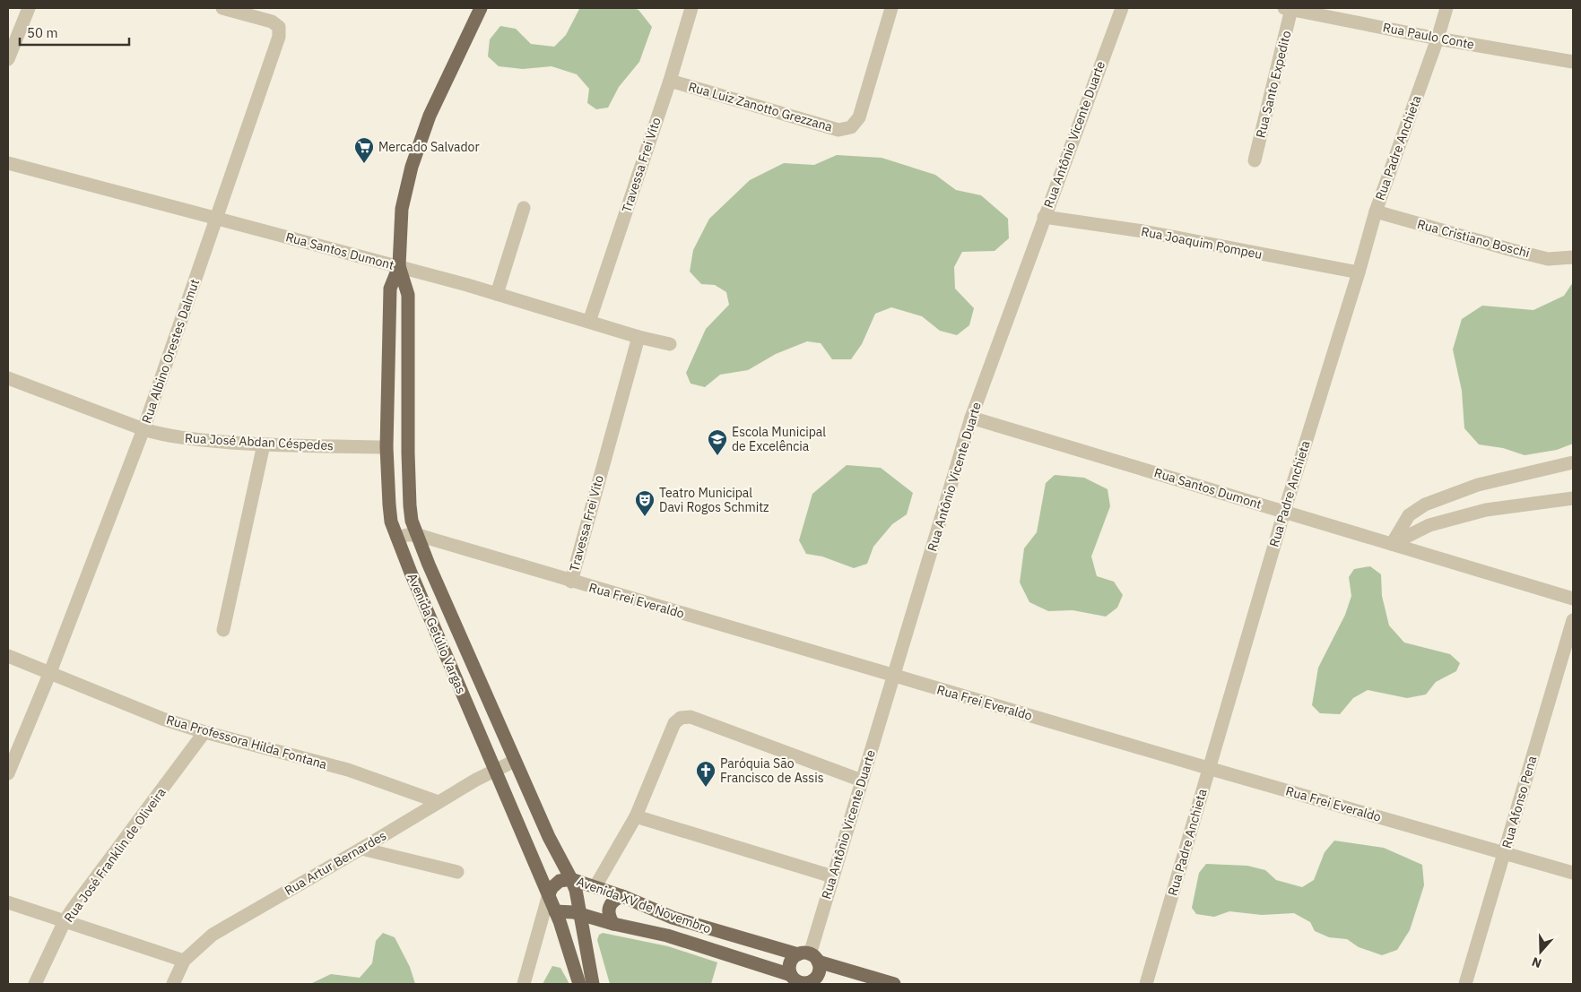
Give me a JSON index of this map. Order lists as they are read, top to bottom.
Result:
{
  "streets": {
    "main road": ["Avenida Getúlio Vargas", "Avenida XV de Novembro"],
    "street": [
      "Rua Paulo Conte",
      "Rua Santo Expedito",
      "Rua Luiz Zanotto Grezzana",
      "Rua Antônio Vicente Duarte",
      "Rua Padre Anchieta",
      "Travessa Frei Vito",
      "Rua Cristiano Boschi",
      "Rua Joaquim Pompeu",
      "Rua Santos Dumont",
      "Rua Albino Orestes Dalmut",
      "Rua José Abdan Céspedes",
      "Rua Frei Everaldo",
      "Rua Professora Hilda Fontana",
      "Rua Afonso Pena",
      "Rua José Franklin de Oliveira",
      "Rua Artur Bernardes"
    ]
  },
  "crossings": [
    ["Rua Paulo Conte", "Rua Santo Expedito"],
    ["Rua Paulo Conte", "Rua Padre Anchieta"],
    ["Rua Luiz Zanotto Grezzana", "Travessa Frei Vito"],
    ["Rua Antônio Vicente Duarte", "Rua Joaquim Pompeu"],
    ["Rua Antônio Vicente Duarte", "Rua Santos Dumont"],
    ["Rua Antônio Vicente Duarte", "Rua Frei Everaldo"],
    ["Rua Antônio Vicente Duarte", "Avenida XV de Novembro"],
    ["Rua Padre Anchieta", "Rua Cristiano Boschi"],
    ["Rua Padre Anchieta", "Rua Joaquim Pompeu"],
    ["Rua Padre Anchieta", "Rua Santos Dumont"],
    ["Rua Padre Anchieta", "Rua Frei Everaldo"],
    ["Travessa Frei Vito", "Rua Santos Dumont"],
    ["Travessa Frei Vito", "Rua Frei Everaldo"],
    ["Rua Santos Dumont", "Rua Albino Orestes Dalmut"],
    ["Rua Santos Dumont", "Avenida Getúlio Vargas"],
    ["Rua Albino Orestes Dalmut", "Rua José Abdan Céspedes"],
    ["Rua Albino Orestes Dalmut", "Rua Professora Hilda Fontana"],
    ["Rua José Abdan Céspedes", "Avenida Getúlio Vargas"],
    ["Rua Frei Everaldo", "Avenida Getúlio Vargas"],
    ["Rua Frei Everaldo", "Rua Afonso Pena"],
    ["Avenida Getúlio Vargas", "Rua Artur Bernardes"],
    ["Avenida Getúlio Vargas", "Avenida XV de Novembro"],
    ["Rua Professora Hilda Fontana", "Rua José Franklin de Oliveira"],
    ["Rua Professora Hilda Fontana", "Rua Artur Bernardes"]
  ],
  "places": {
    "supermarket": ["Mercado Salvador"],
    "school or university": ["Escola Municipal de Excelência"],
    "theatre": ["Teatro Municipal Davi Rogos Schmitz"],
    "church": ["Paróquia São Francisco de Assis"]
  },
  "scale_bar": "50 m",
  "north": "bottom"
}
